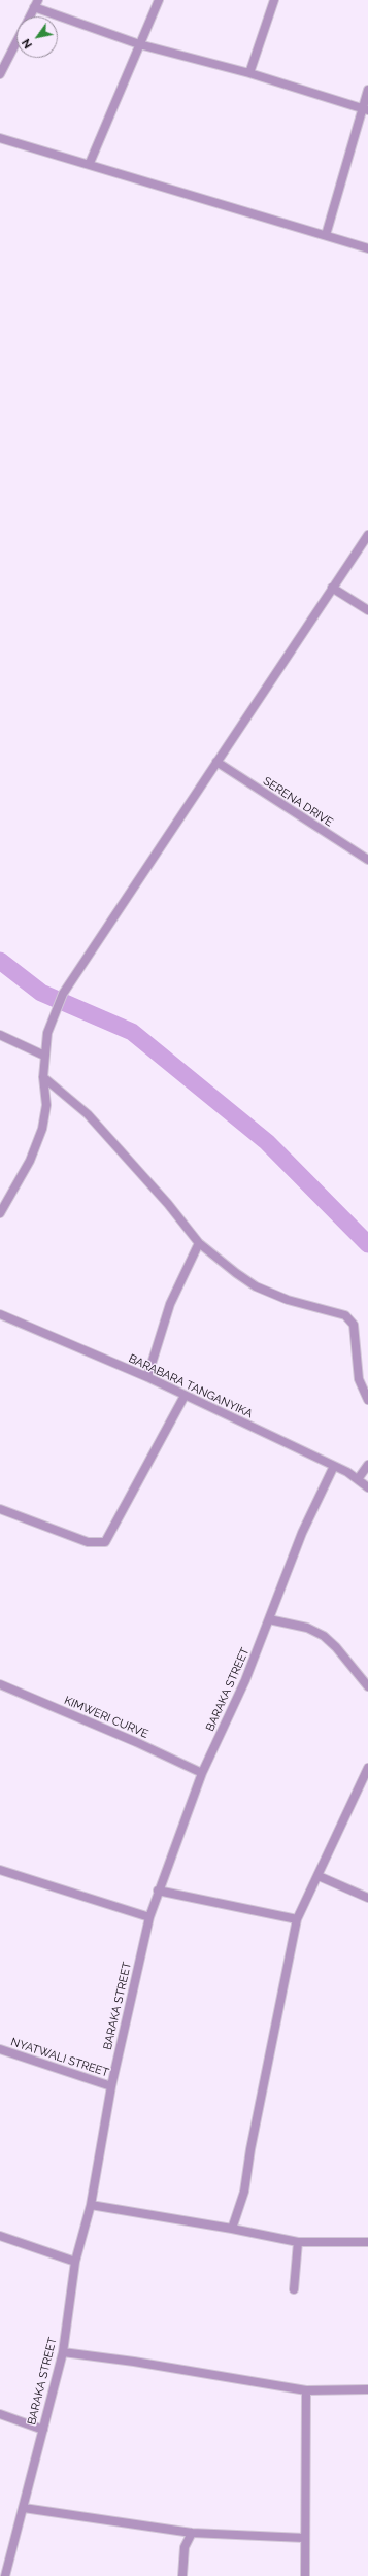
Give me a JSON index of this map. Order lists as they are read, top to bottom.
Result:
{
  "streets": {
    "street": [
      "SERENA DRIVE",
      "BARABARA TANGANYIKA",
      "BARAKA STREET",
      "KIMWERI CURVE",
      "NYATWALI STREET"
    ]
  },
  "crossings": [
    ["BARABARA TANGANYIKA", "BARAKA STREET"],
    ["BARAKA STREET", "KIMWERI CURVE"],
    ["BARAKA STREET", "NYATWALI STREET"]
  ],
  "north": "bottom left"
}
